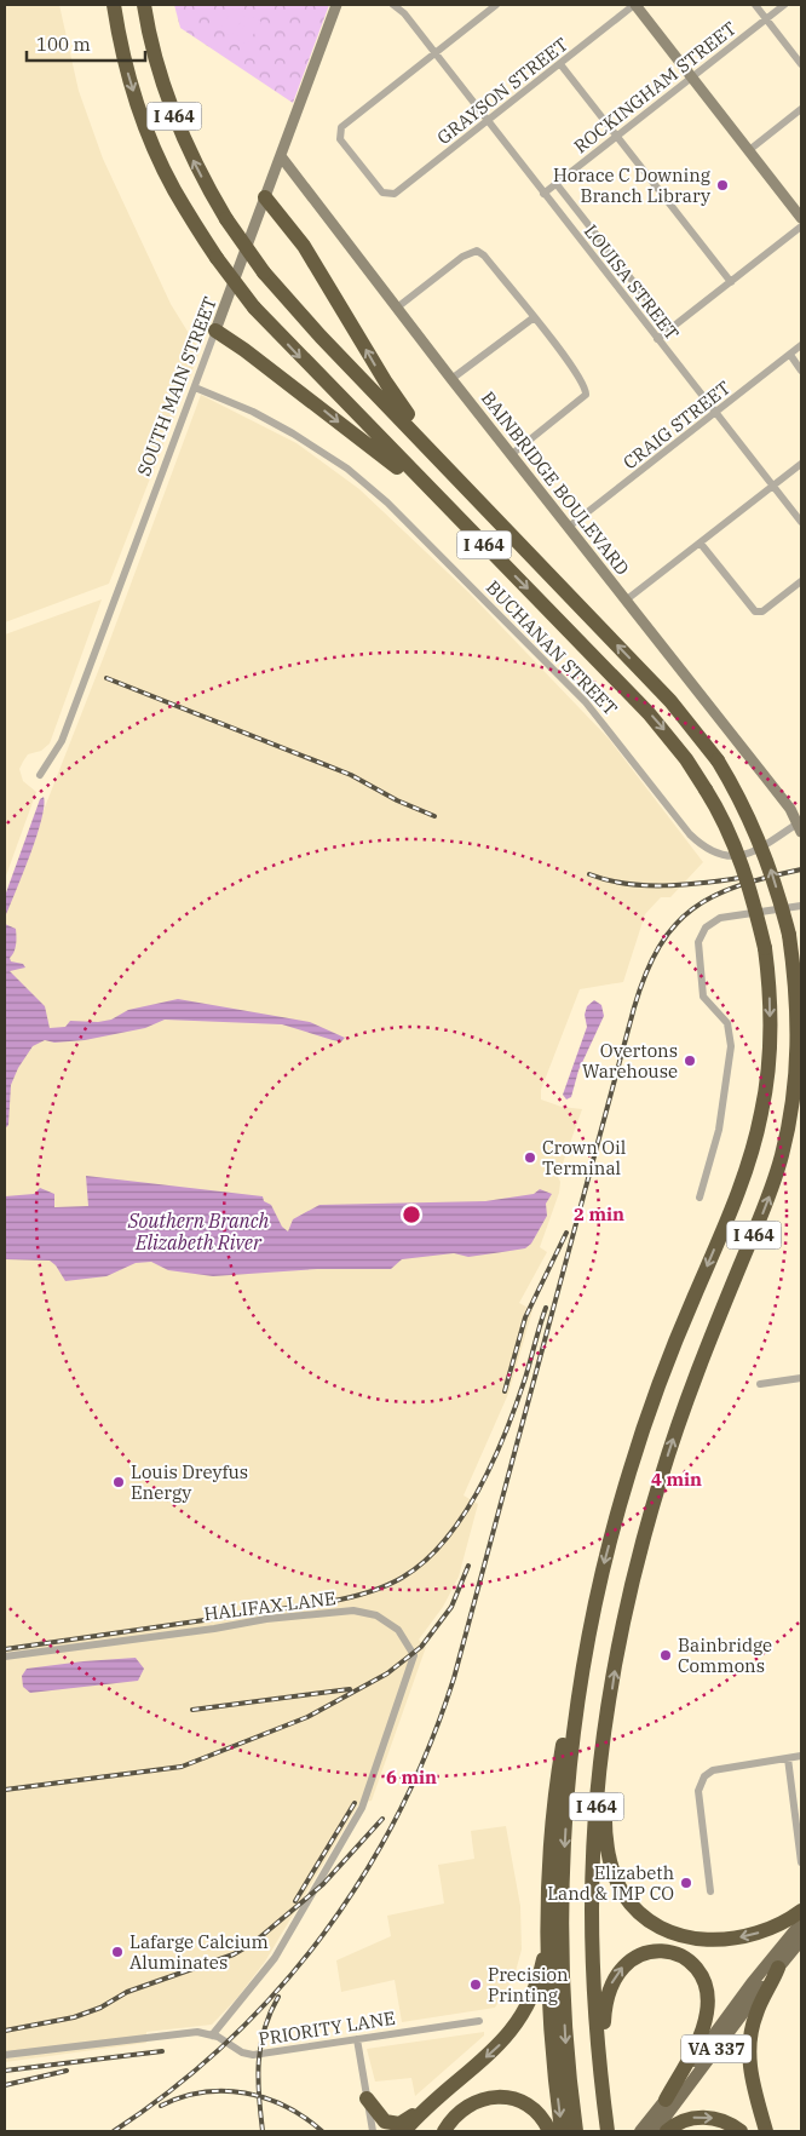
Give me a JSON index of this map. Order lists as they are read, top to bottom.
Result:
{
  "streets": {
    "highway": ["I 464"],
    "main road": ["VA 337"],
    "street": [
      "ROCKINGHAM STREET",
      "GRAYSON STREET",
      "LOUISA STREET",
      "SOUTH MAIN STREET",
      "CRAIG STREET",
      "BAINBRIDGE BOULEVARD",
      "BUCHANAN STREET",
      "HALIFAX LANE",
      "PRIORITY LANE"
    ]
  },
  "crossings": [
    ["ROCKINGHAM STREET", "LOUISA STREET"],
    ["GRAYSON STREET", "LOUISA STREET"],
    ["LOUISA STREET", "CRAIG STREET"],
    ["SOUTH MAIN STREET", "BAINBRIDGE BOULEVARD"],
    ["SOUTH MAIN STREET", "BUCHANAN STREET"],
    ["CRAIG STREET", "BAINBRIDGE BOULEVARD"],
    ["BAINBRIDGE BOULEVARD", "BUCHANAN STREET"],
    ["HALIFAX LANE", "PRIORITY LANE"]
  ],
  "water": ["Southern Branch Elizabeth River"],
  "places": [
    "Horace C Downing Branch Library",
    "Overtons Warehouse",
    "Crown Oil Terminal",
    "Louis Dreyfus Energy",
    "Bainbridge Commons",
    "Elizabeth Land & IMP CO",
    "Lafarge Calcium Aluminates",
    "Precision Printing"
  ],
  "scale_bar": "100 m",
  "rings": ["2 min", "4 min", "6 min"]
}
